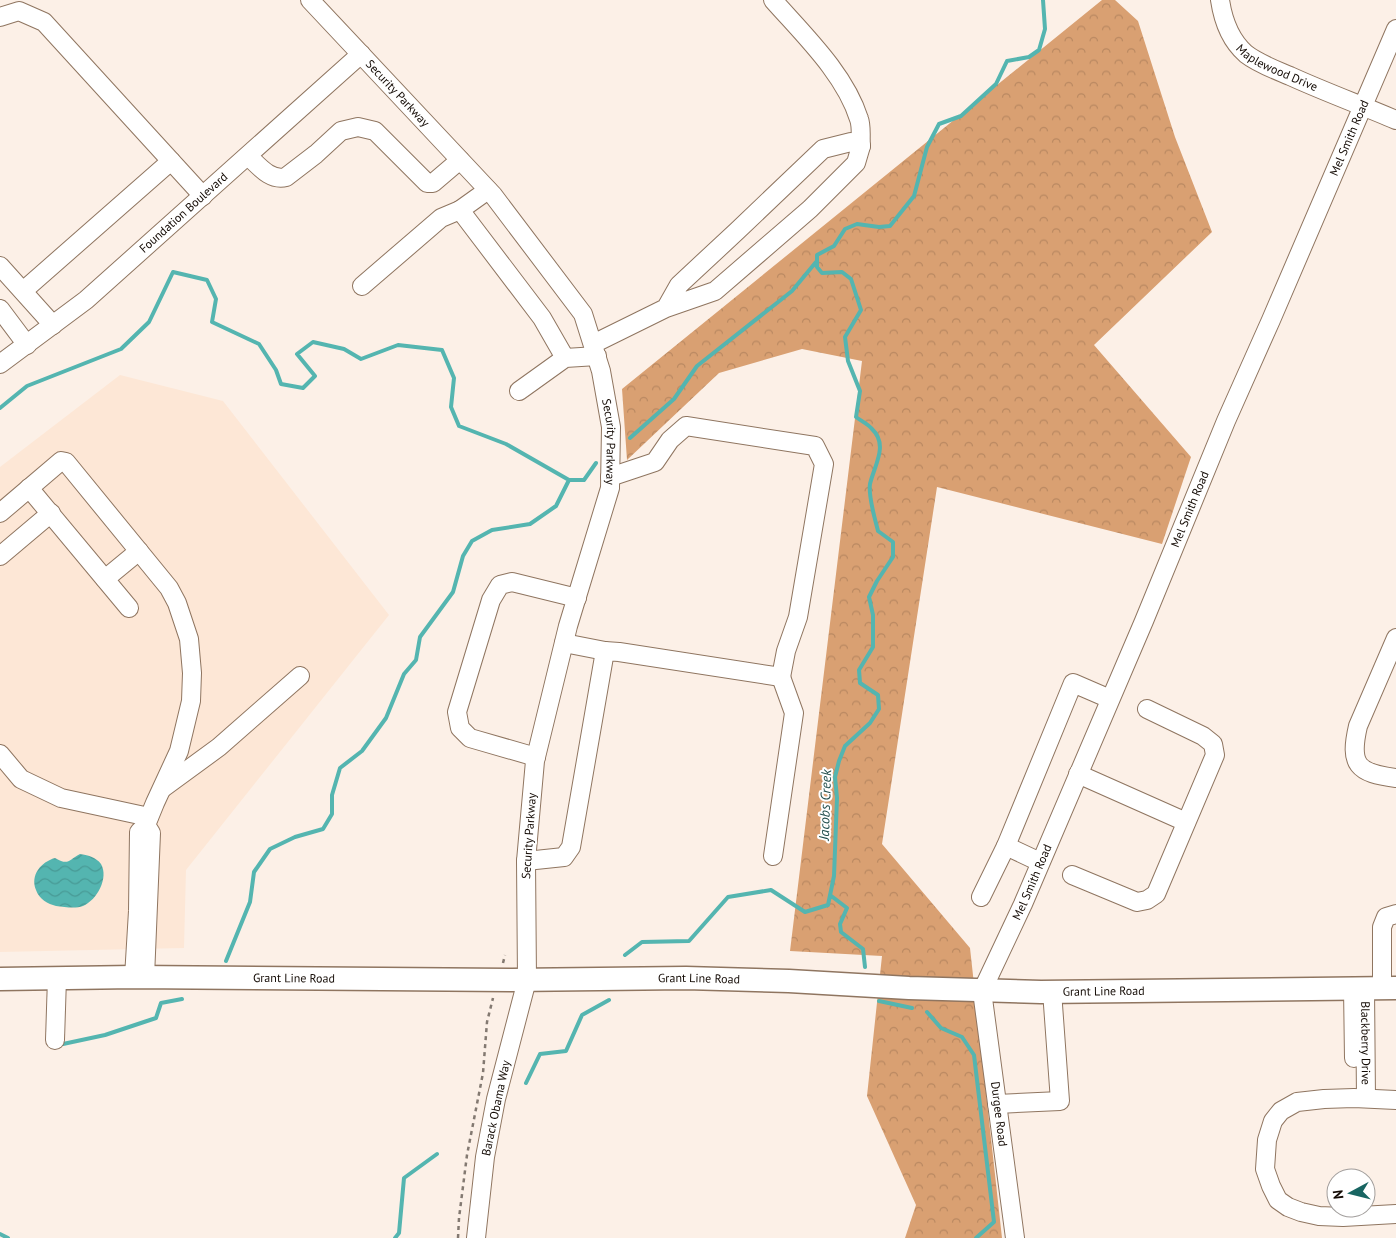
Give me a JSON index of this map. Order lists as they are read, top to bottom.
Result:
{
  "streets": {
    "main road": ["Grant Line Road"],
    "street": [
      "Maplewood Drive",
      "Security Parkway",
      "Mel Smith Road",
      "Foundation Boulevard",
      "Blackberry Drive",
      "Barack Obama Way",
      "Durgee Road"
    ]
  },
  "crossings": [
    ["Maplewood Drive", "Mel Smith Road"],
    ["Security Parkway", "Foundation Boulevard"],
    ["Security Parkway", "Grant Line Road"],
    ["Security Parkway", "Barack Obama Way"],
    ["Mel Smith Road", "Grant Line Road"],
    ["Mel Smith Road", "Durgee Road"],
    ["Grant Line Road", "Blackberry Drive"],
    ["Grant Line Road", "Barack Obama Way"],
    ["Grant Line Road", "Durgee Road"]
  ],
  "water": ["Jacobs Creek"],
  "north": "left"
}
